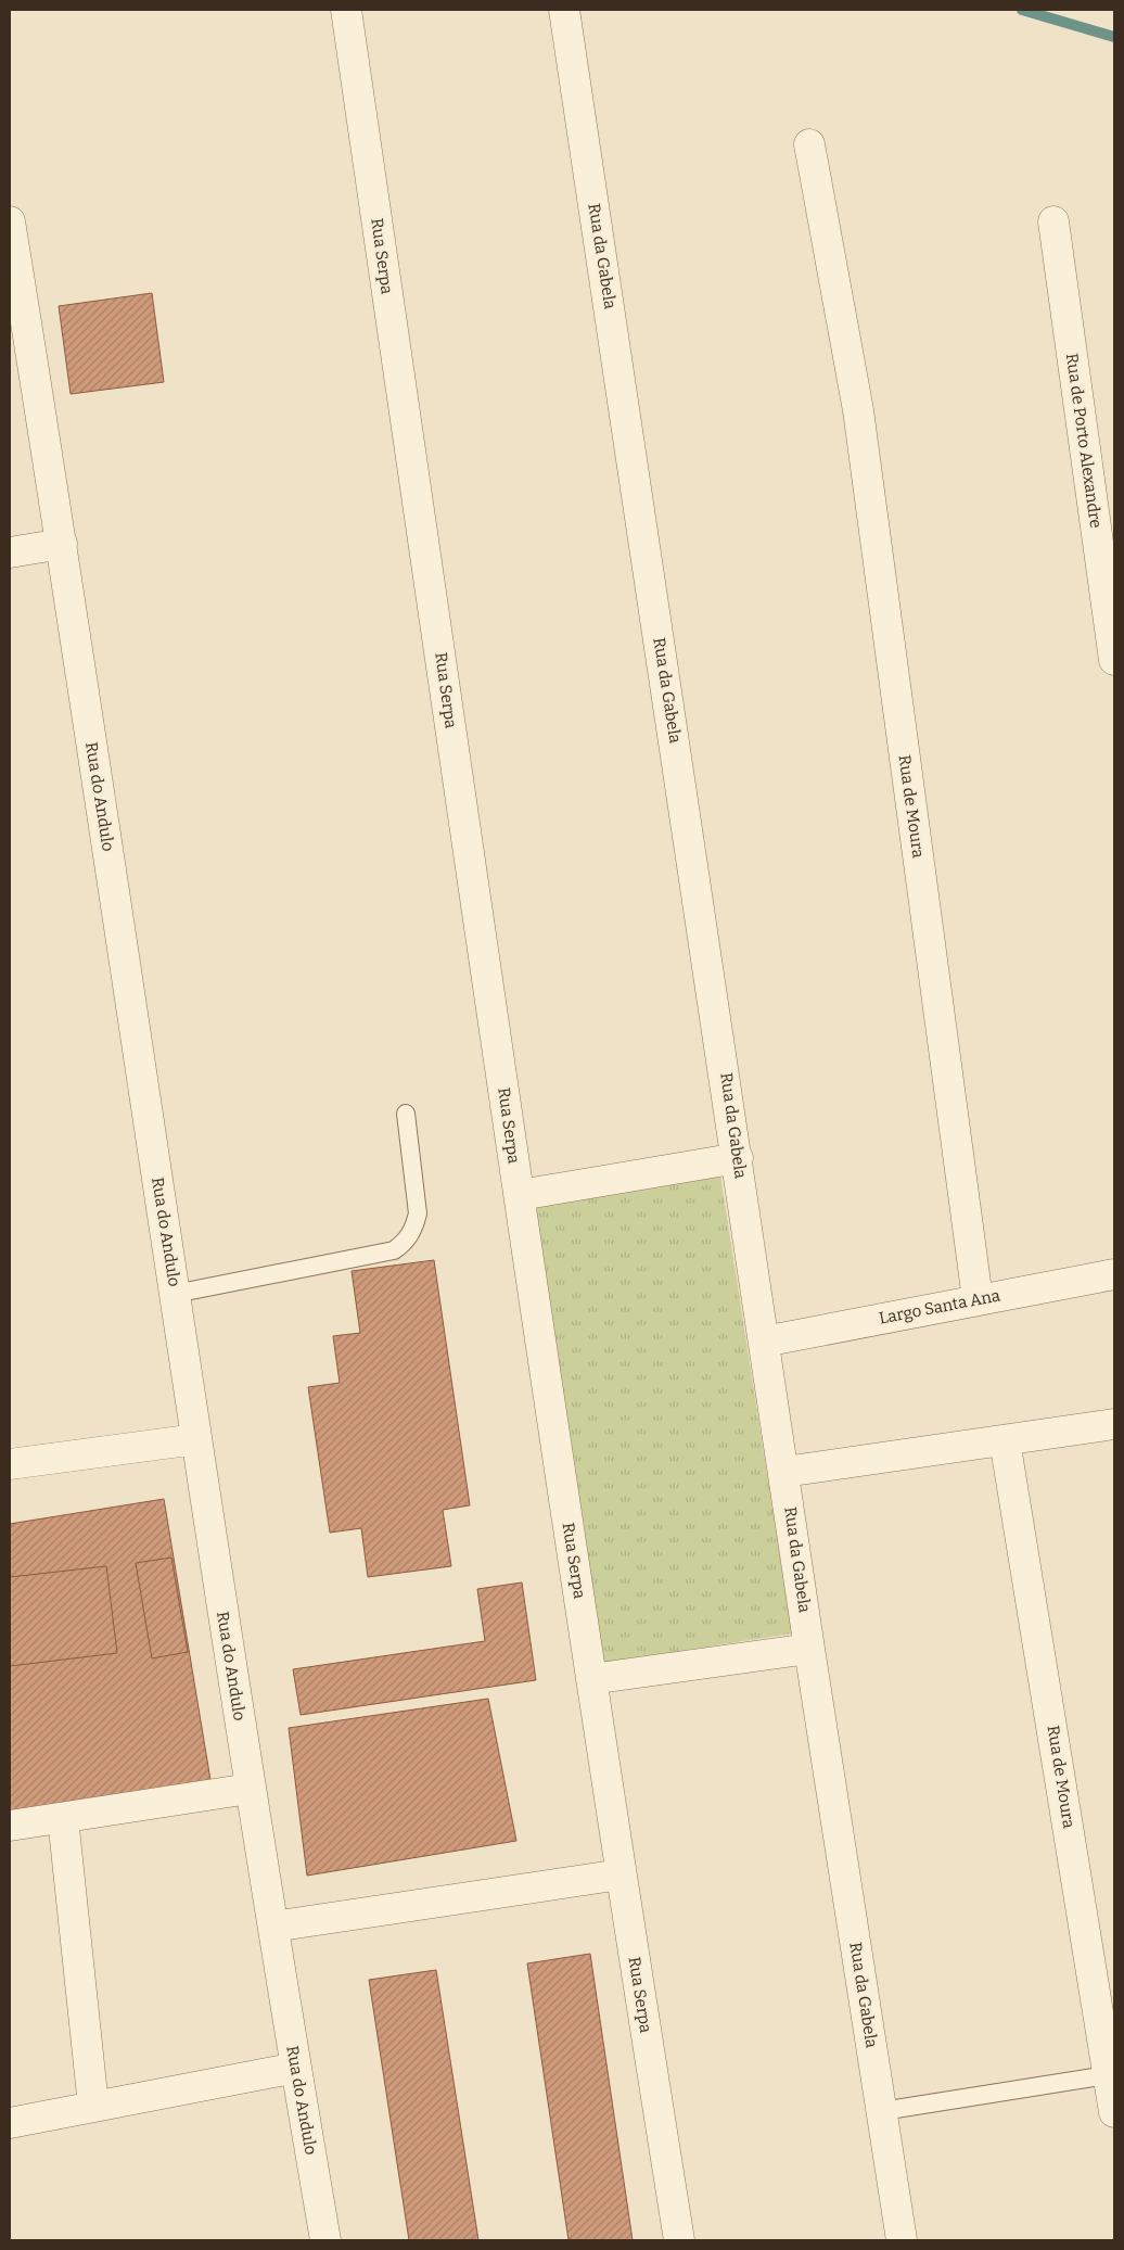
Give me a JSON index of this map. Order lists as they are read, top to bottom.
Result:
{
  "streets": {
    "street": [
      "Rua Serpa",
      "Rua da Gabela",
      "Rua de Porto Alexandre",
      "Rua do Andulo",
      "Rua de Moura",
      "Largo Santa Ana"
    ]
  },
  "crossings": [
    ["Rua da Gabela", "Largo Santa Ana"],
    ["Rua de Moura", "Largo Santa Ana"]
  ]
}
